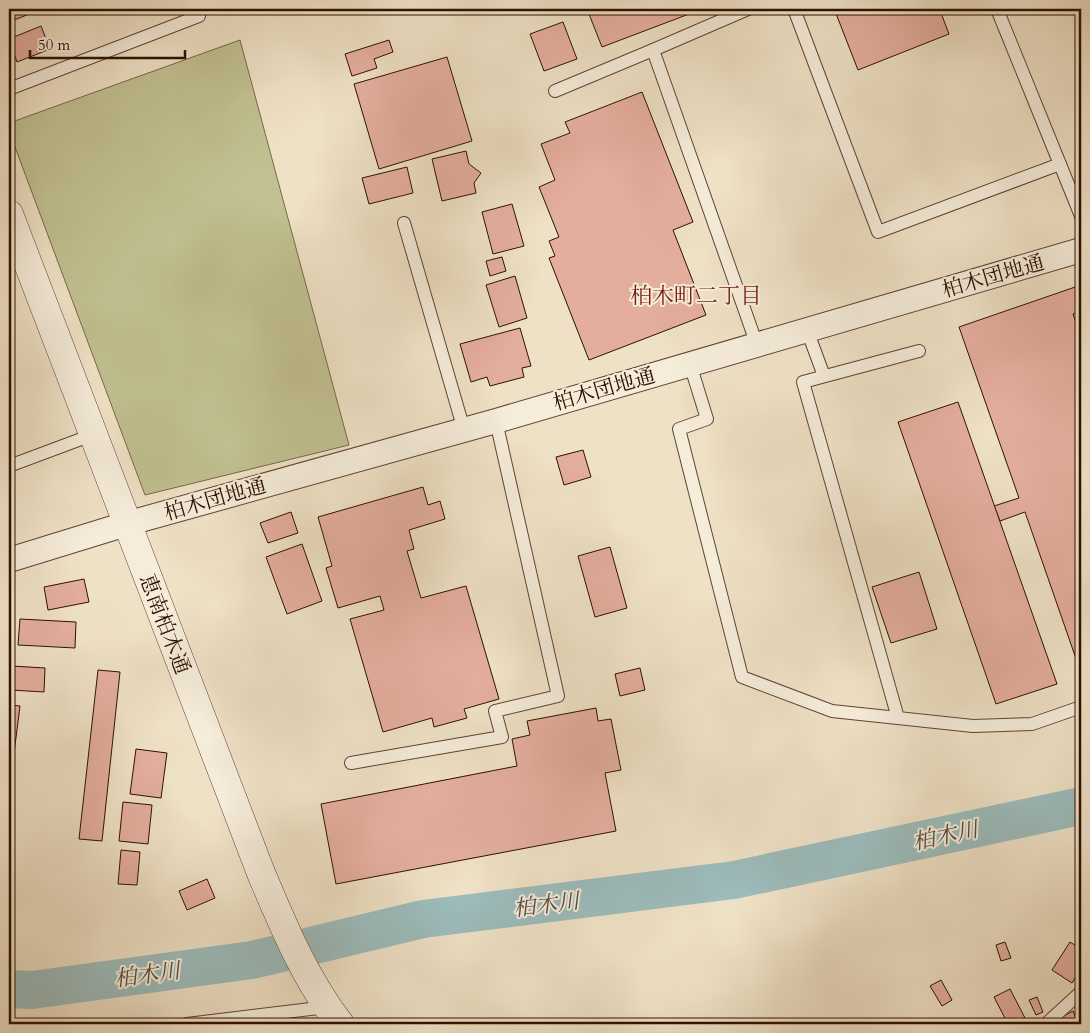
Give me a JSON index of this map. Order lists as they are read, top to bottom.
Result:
{
  "streets": {
    "street": ["柏木団地通", "恵南柏木通"]
  },
  "crossings": [
    ["柏木団地通", "恵南柏木通"]
  ],
  "districts": ["柏木町二丁目"],
  "water": ["柏木川"],
  "scale_bar": "50 m"
}
